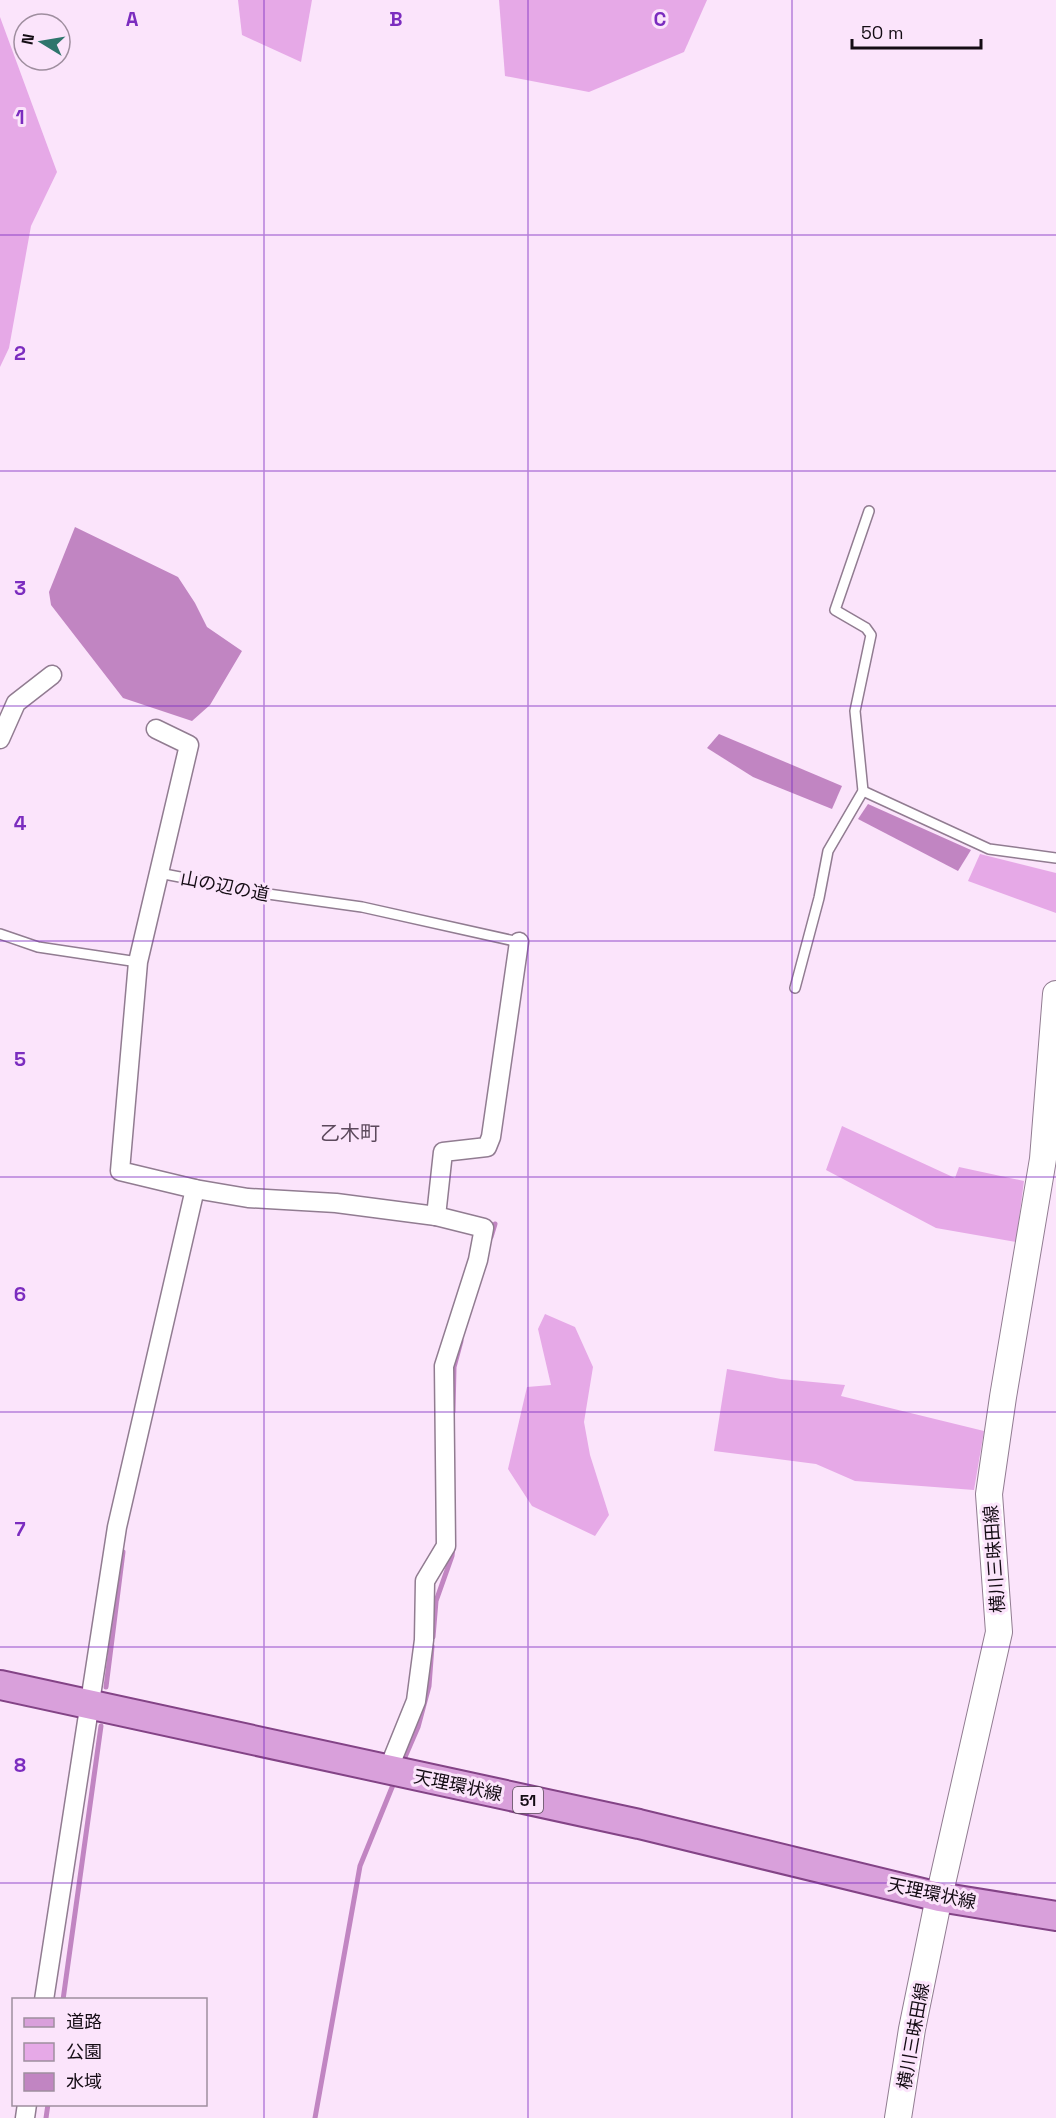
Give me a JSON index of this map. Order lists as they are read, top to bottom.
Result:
{
  "streets": {
    "main road": ["横川三昧田線", "天理環状線", "51"],
    "street": ["山の辺の道"]
  },
  "crossings": [
    ["横川三昧田線", "天理環状線"]
  ],
  "districts": ["乙木町"],
  "legend": ["道路", "公園", "水域"],
  "scale_bar": "50 m",
  "north": "left",
  "grid": {
    "columns": ["A", "B", "C"],
    "rows": [
      "1",
      "2",
      "3",
      "4",
      "5",
      "6",
      "7",
      "8"
    ]
  }
}
